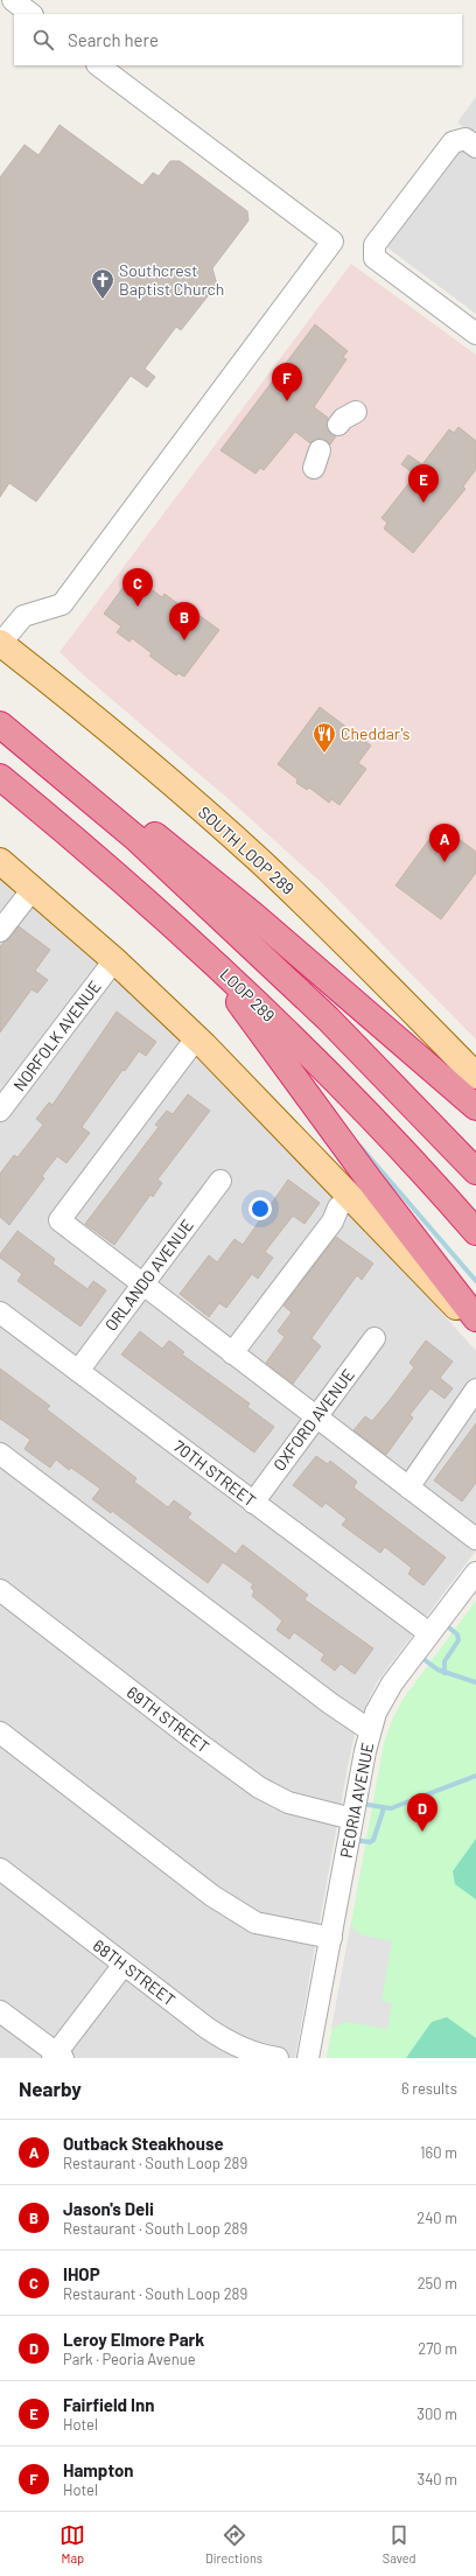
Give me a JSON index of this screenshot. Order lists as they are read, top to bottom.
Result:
{
  "streets": {
    "highway": ["LOOP 289"],
    "main road": ["SOUTH LOOP 289"],
    "street": [
      "NORFOLK AVENUE",
      "ORLANDO AVENUE",
      "OXFORD AVENUE",
      "70TH STREET",
      "69TH STREET",
      "PEORIA AVENUE",
      "68TH STREET"
    ]
  },
  "crossings": [
    ["ORLANDO AVENUE", "70TH STREET"],
    ["OXFORD AVENUE", "70TH STREET"],
    ["70TH STREET", "PEORIA AVENUE"],
    ["69TH STREET", "PEORIA AVENUE"]
  ],
  "places": {
    "church": ["Southcrest Baptist Church"],
    "restaurant": ["Cheddar's"]
  },
  "page": {
    "search": "Search here",
    "pins": [
      "F",
      "E",
      "C",
      "B",
      "A",
      "D"
    ],
    "heading": ["Nearby", "6 results"],
    "list": [
      {
        "mark": "A",
        "name": "Outback Steakhouse",
        "note": "Restaurant · South Loop 289",
        "value": "160 m"
      },
      {
        "mark": "B",
        "name": "Jason's Deli",
        "note": "Restaurant · South Loop 289",
        "value": "240 m"
      },
      {
        "mark": "C",
        "name": "IHOP",
        "note": "Restaurant · South Loop 289",
        "value": "250 m"
      },
      {
        "mark": "D",
        "name": "Leroy Elmore Park",
        "note": "Park · Peoria Avenue",
        "value": "270 m"
      },
      {
        "mark": "E",
        "name": "Fairfield Inn",
        "note": "Hotel",
        "value": "300 m"
      },
      {
        "mark": "F",
        "name": "Hampton",
        "note": "Hotel",
        "value": "340 m"
      }
    ],
    "nav": ["Map", "Directions", "Saved"]
  }
}
